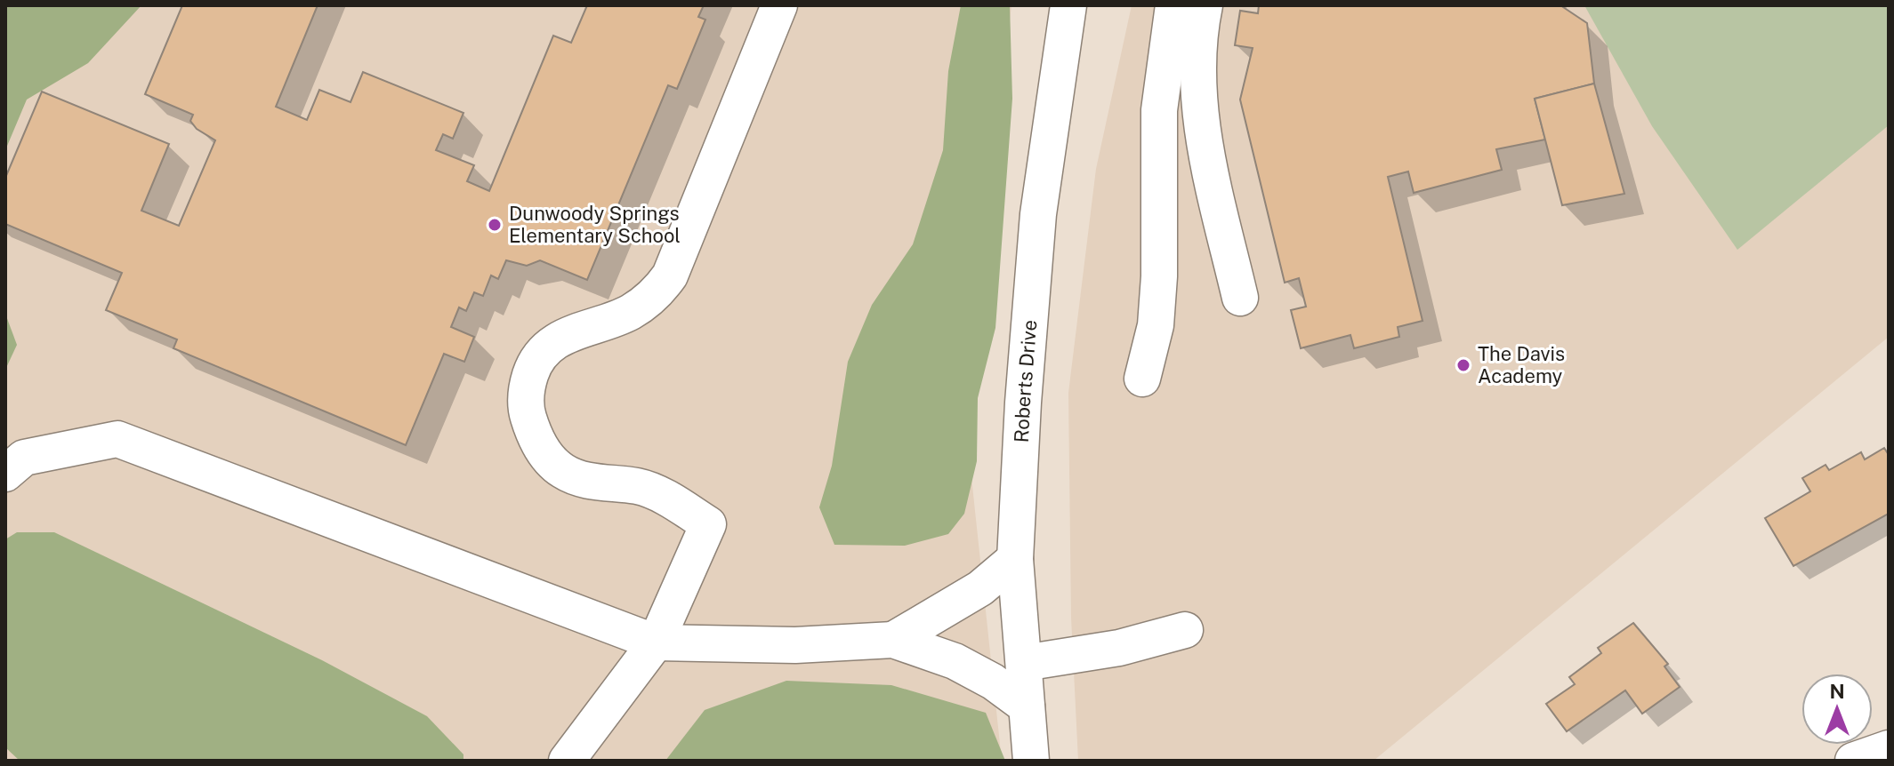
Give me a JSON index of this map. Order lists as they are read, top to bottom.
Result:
{
  "streets": {
    "street": ["Roberts Drive"]
  },
  "places": ["Dunwoody Springs Elementary School", "The Davis Academy"],
  "north": "top"
}
